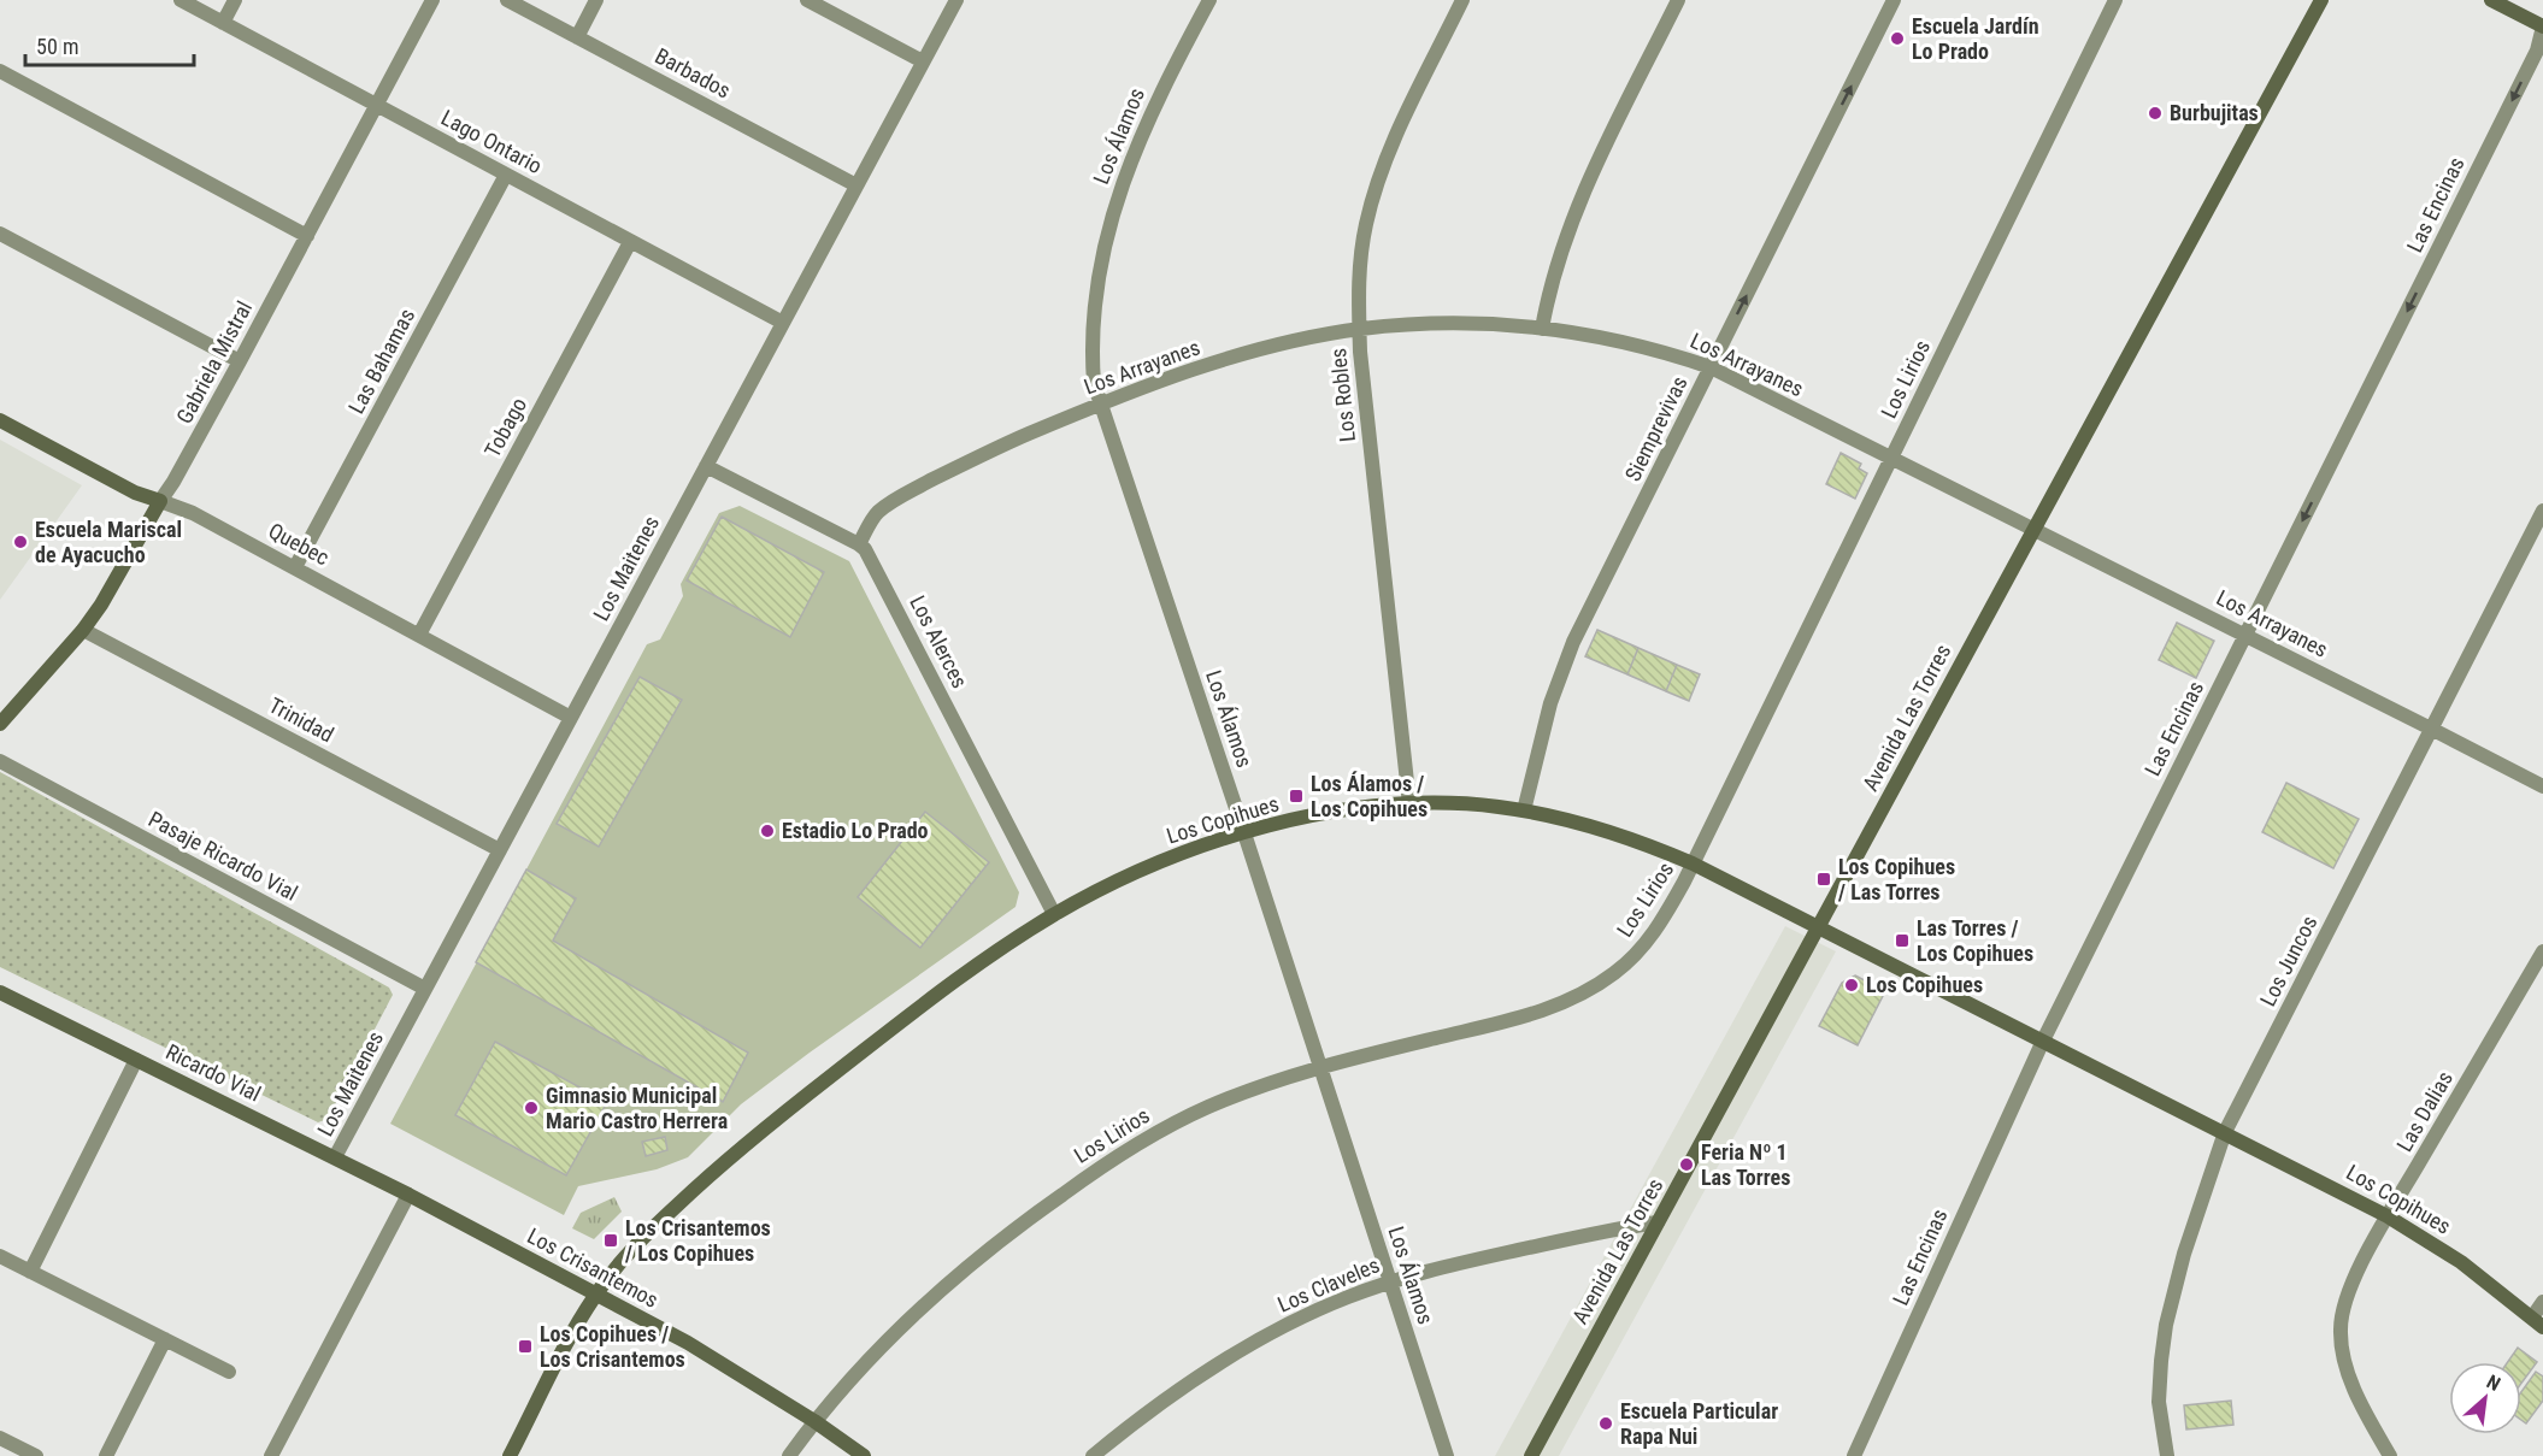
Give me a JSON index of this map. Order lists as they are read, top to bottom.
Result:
{
  "streets": {
    "street": [
      "Barbados",
      "Los Álamos",
      "Lago Ontario",
      "Las Encinas",
      "Las Bahamas",
      "Gabriela Mistral",
      "Los Arrayanes",
      "Los Lirios",
      "Los Robles",
      "Tobago",
      "Siemprevivas",
      "Quebec",
      "Los Maitenes",
      "Los Alerces",
      "Avenida Las Torres",
      "Trinidad",
      "Los Copihues",
      "Pasaje Ricardo Vial",
      "Los Juncos",
      "Ricardo Vial",
      "Las Dalias",
      "Los Crisantemos",
      "Los Claveles"
    ]
  },
  "crossings": [
    ["Barbados", "Los Maitenes"],
    ["Los Álamos", "Los Arrayanes"],
    ["Los Álamos", "Los Lirios"],
    ["Los Álamos", "Los Copihues"],
    ["Los Álamos", "Los Claveles"],
    ["Lago Ontario", "Las Bahamas"],
    ["Lago Ontario", "Gabriela Mistral"],
    ["Lago Ontario", "Tobago"],
    ["Lago Ontario", "Los Maitenes"],
    ["Las Encinas", "Los Arrayanes"],
    ["Las Encinas", "Los Copihues"],
    ["Las Bahamas", "Quebec"],
    ["Gabriela Mistral", "Quebec"],
    ["Gabriela Mistral", "Trinidad"],
    ["Los Arrayanes", "Los Lirios"],
    ["Los Arrayanes", "Los Robles"],
    ["Los Arrayanes", "Siemprevivas"],
    ["Los Arrayanes", "Los Alerces"],
    ["Los Arrayanes", "Avenida Las Torres"],
    ["Los Arrayanes", "Los Juncos"],
    ["Los Lirios", "Los Copihues"],
    ["Los Lirios", "Los Crisantemos"],
    ["Los Robles", "Los Copihues"],
    ["Tobago", "Quebec"],
    ["Siemprevivas", "Los Copihues"],
    ["Quebec", "Los Maitenes"],
    ["Los Maitenes", "Los Alerces"],
    ["Los Maitenes", "Trinidad"],
    ["Los Maitenes", "Pasaje Ricardo Vial"],
    ["Los Maitenes", "Ricardo Vial"],
    ["Los Alerces", "Los Copihues"],
    ["Avenida Las Torres", "Los Copihues"],
    ["Avenida Las Torres", "Los Claveles"],
    ["Los Copihues", "Los Juncos"],
    ["Los Copihues", "Las Dalias"],
    ["Los Copihues", "Los Crisantemos"],
    ["Ricardo Vial", "Los Crisantemos"]
  ],
  "one_way": ["Las Encinas", "Siemprevivas"],
  "places": {
    "other": [
      "Escuela Jardín Lo Prado",
      "Burbujitas",
      "Escuela Mariscal de Ayacucho",
      "Estadio Lo Prado",
      "Los Copihues",
      "Gimnasio Municipal Mario Castro Herrera",
      "Feria Nº 1 Las Torres",
      "Escuela Particular Rapa Nui"
    ],
    "transit": [
      "Los Álamos / Los Copihues",
      "Los Copihues / Las Torres",
      "Las Torres / Los Copihues",
      "Los Crisantemos / Los Copihues",
      "Los Copihues / Los Crisantemos"
    ]
  },
  "scale_bar": "50 m",
  "north": "top right"
}
